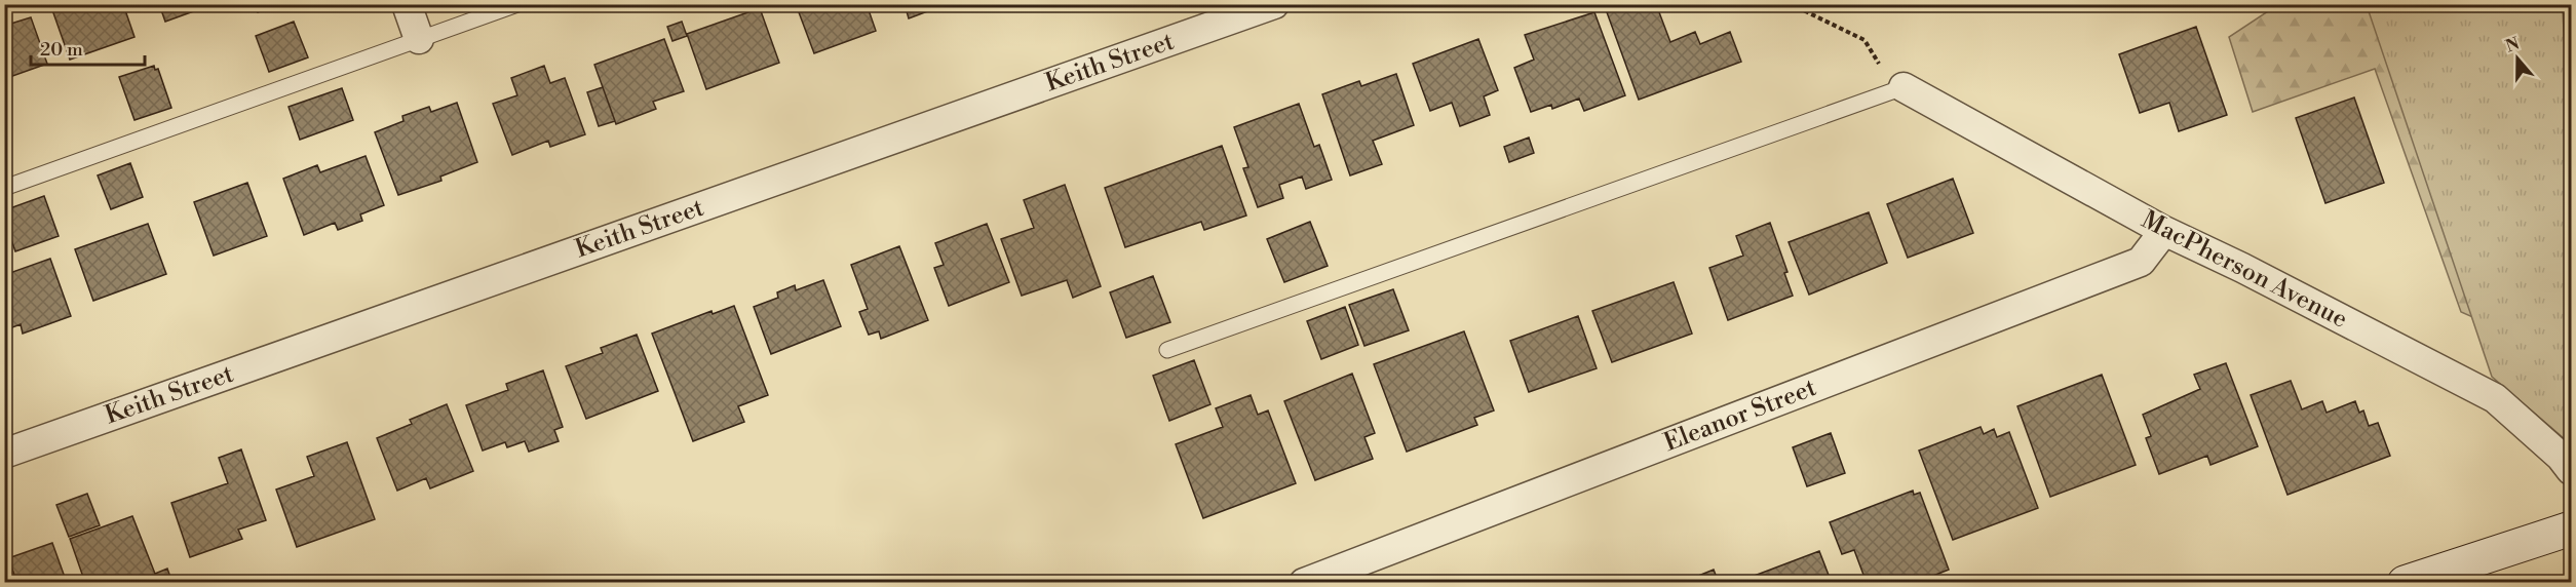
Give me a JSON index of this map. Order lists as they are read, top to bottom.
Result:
{
  "streets": {
    "street": ["Keith Street", "MacPherson Avenue", "Eleanor Street"]
  },
  "crossings": [
    ["MacPherson Avenue", "Eleanor Street"]
  ],
  "scale_bar": "20 m",
  "north": "top"
}
